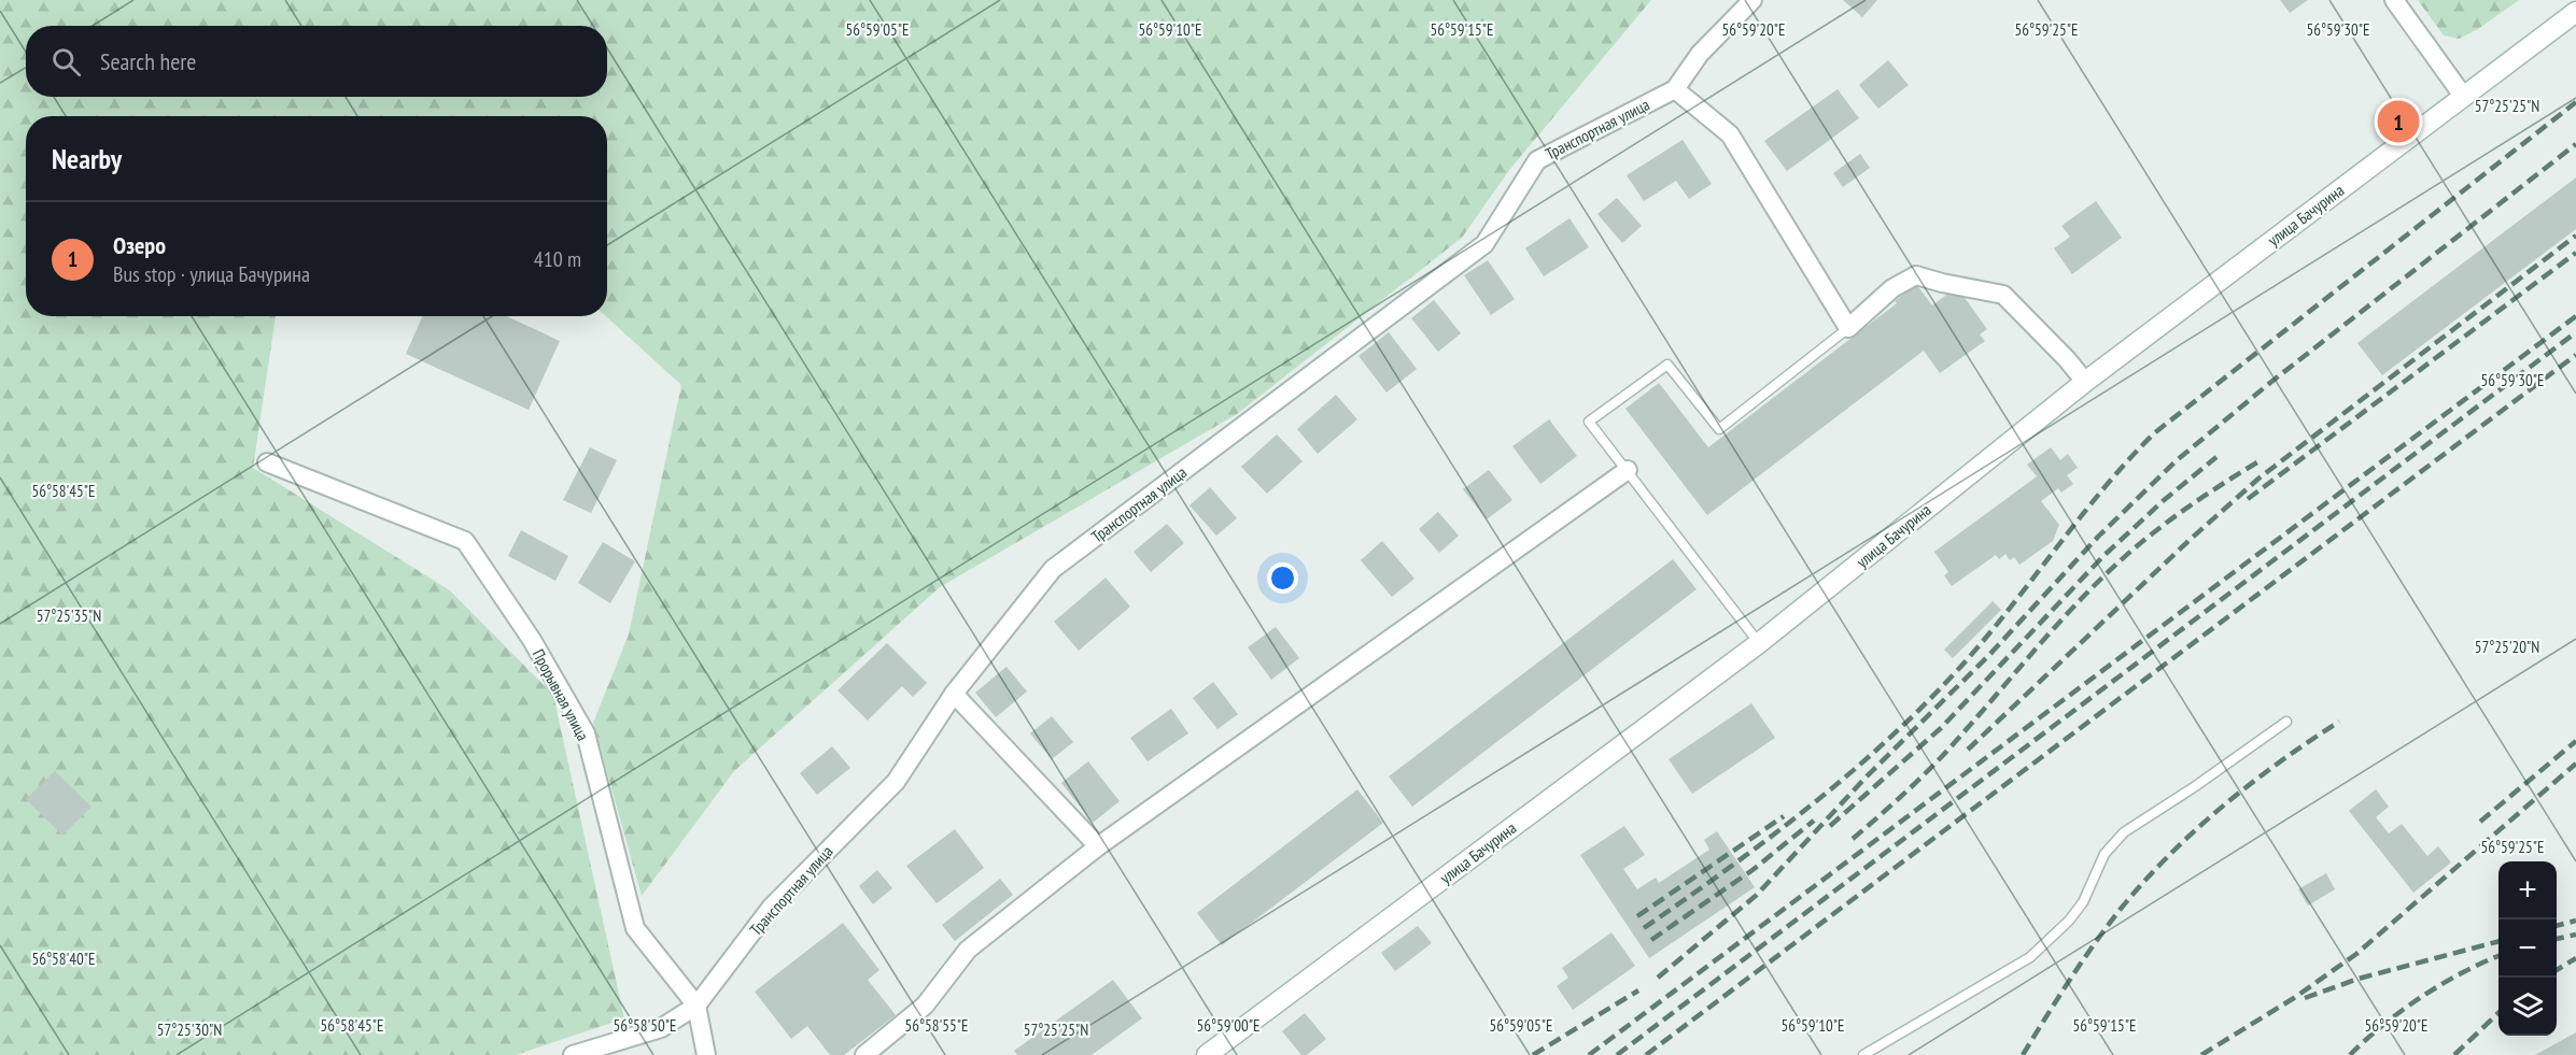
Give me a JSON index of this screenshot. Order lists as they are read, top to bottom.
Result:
{
  "streets": {
    "street": ["Транспортная улица", "улица Бачурина", "Прорывная улица"]
  },
  "crossings": [
    ["Транспортная улица", "Прорывная улица"]
  ],
  "page": {
    "search": "Search here",
    "pins": "1",
    "heading": "Nearby",
    "list": [
      {
        "mark": "1",
        "name": "Озеро",
        "note": "Bus stop · улица Бачурина",
        "value": "410 m"
      }
    ],
    "map_buttons": ["+", "−"]
  },
  "coordinates": [
    "56°59'05\"E",
    "56°59'15\"E",
    "56°59'20\"E",
    "56°59'10\"E",
    "56°59'25\"E",
    "56°59'30\"E",
    "57°25'25\"N",
    "56°58'45\"E",
    "57°25'35\"N",
    "57°25'20\"N",
    "56°58'40\"E",
    "56°58'50\"E",
    "56°58'55\"E",
    "56°59'00\"E",
    "57°25'30\"N"
  ]
}
